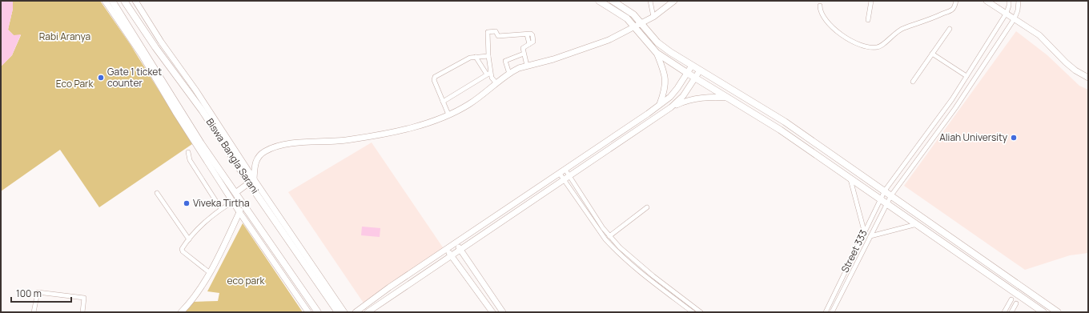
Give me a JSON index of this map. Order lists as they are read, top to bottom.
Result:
{
  "streets": {
    "main road": ["Biswa Bangla Sarani"],
    "street": ["Street 333"]
  },
  "parks": ["Rabi Aranya", "Eco Park", "eco park"],
  "places": ["Gate 1 ticket counter", "Aliah University", "Viveka Tirtha"],
  "scale_bar": "100 m"
}
